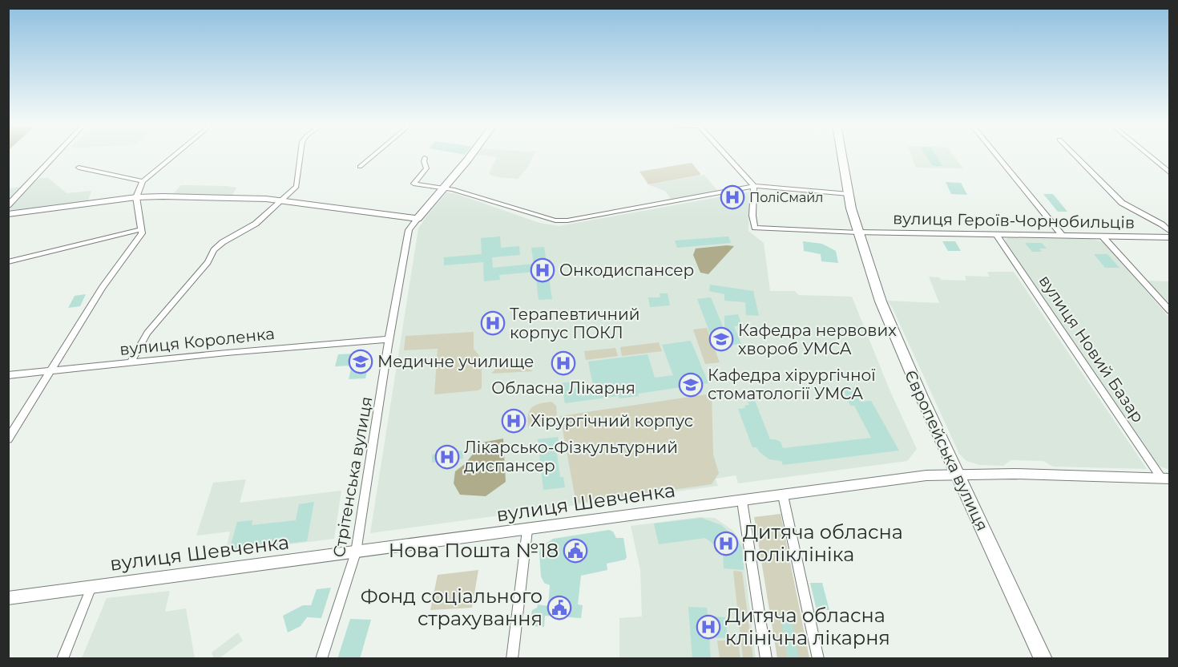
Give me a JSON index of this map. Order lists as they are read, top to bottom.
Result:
{
  "streets": {
    "main road": ["Європейська вулиця", "Стрітенська вулиця"],
    "street": [
      "вулиця Героїв-Чорнобильців",
      "вулиця Короленка",
      "вулиця Новий Базар",
      "вулиця Шевченка"
    ]
  },
  "crossings": [
    ["вулиця Героїв-Чорнобильців", "вулиця Новий Базар"],
    ["вулиця Героїв-Чорнобильців", "Європейська вулиця"],
    ["вулиця Короленка", "Стрітенська вулиця"],
    ["вулиця Новий Базар", "вулиця Шевченка"],
    ["Європейська вулиця", "вулиця Шевченка"],
    ["Стрітенська вулиця", "вулиця Шевченка"]
  ],
  "places": {
    "hospital": [
      "ПоліСмайл",
      "Онкодиспансер",
      "Терапевтичний корпус ПОКЛ",
      "Обласна Лікарня",
      "Хірургічний корпус",
      "Лікарсько-Фізкультурний диспансер",
      "Дитяча обласна поліклініка",
      "Дитяча обласна клінічна лікарня"
    ],
    "school or university": ["Кафедра нервових хвороб УМСА", "Медичне училище", "Кафедра хірургічної стоматології УМСА"],
    "public building": ["Нова Пошта №18", "Фонд соціального страхування"]
  }
}
